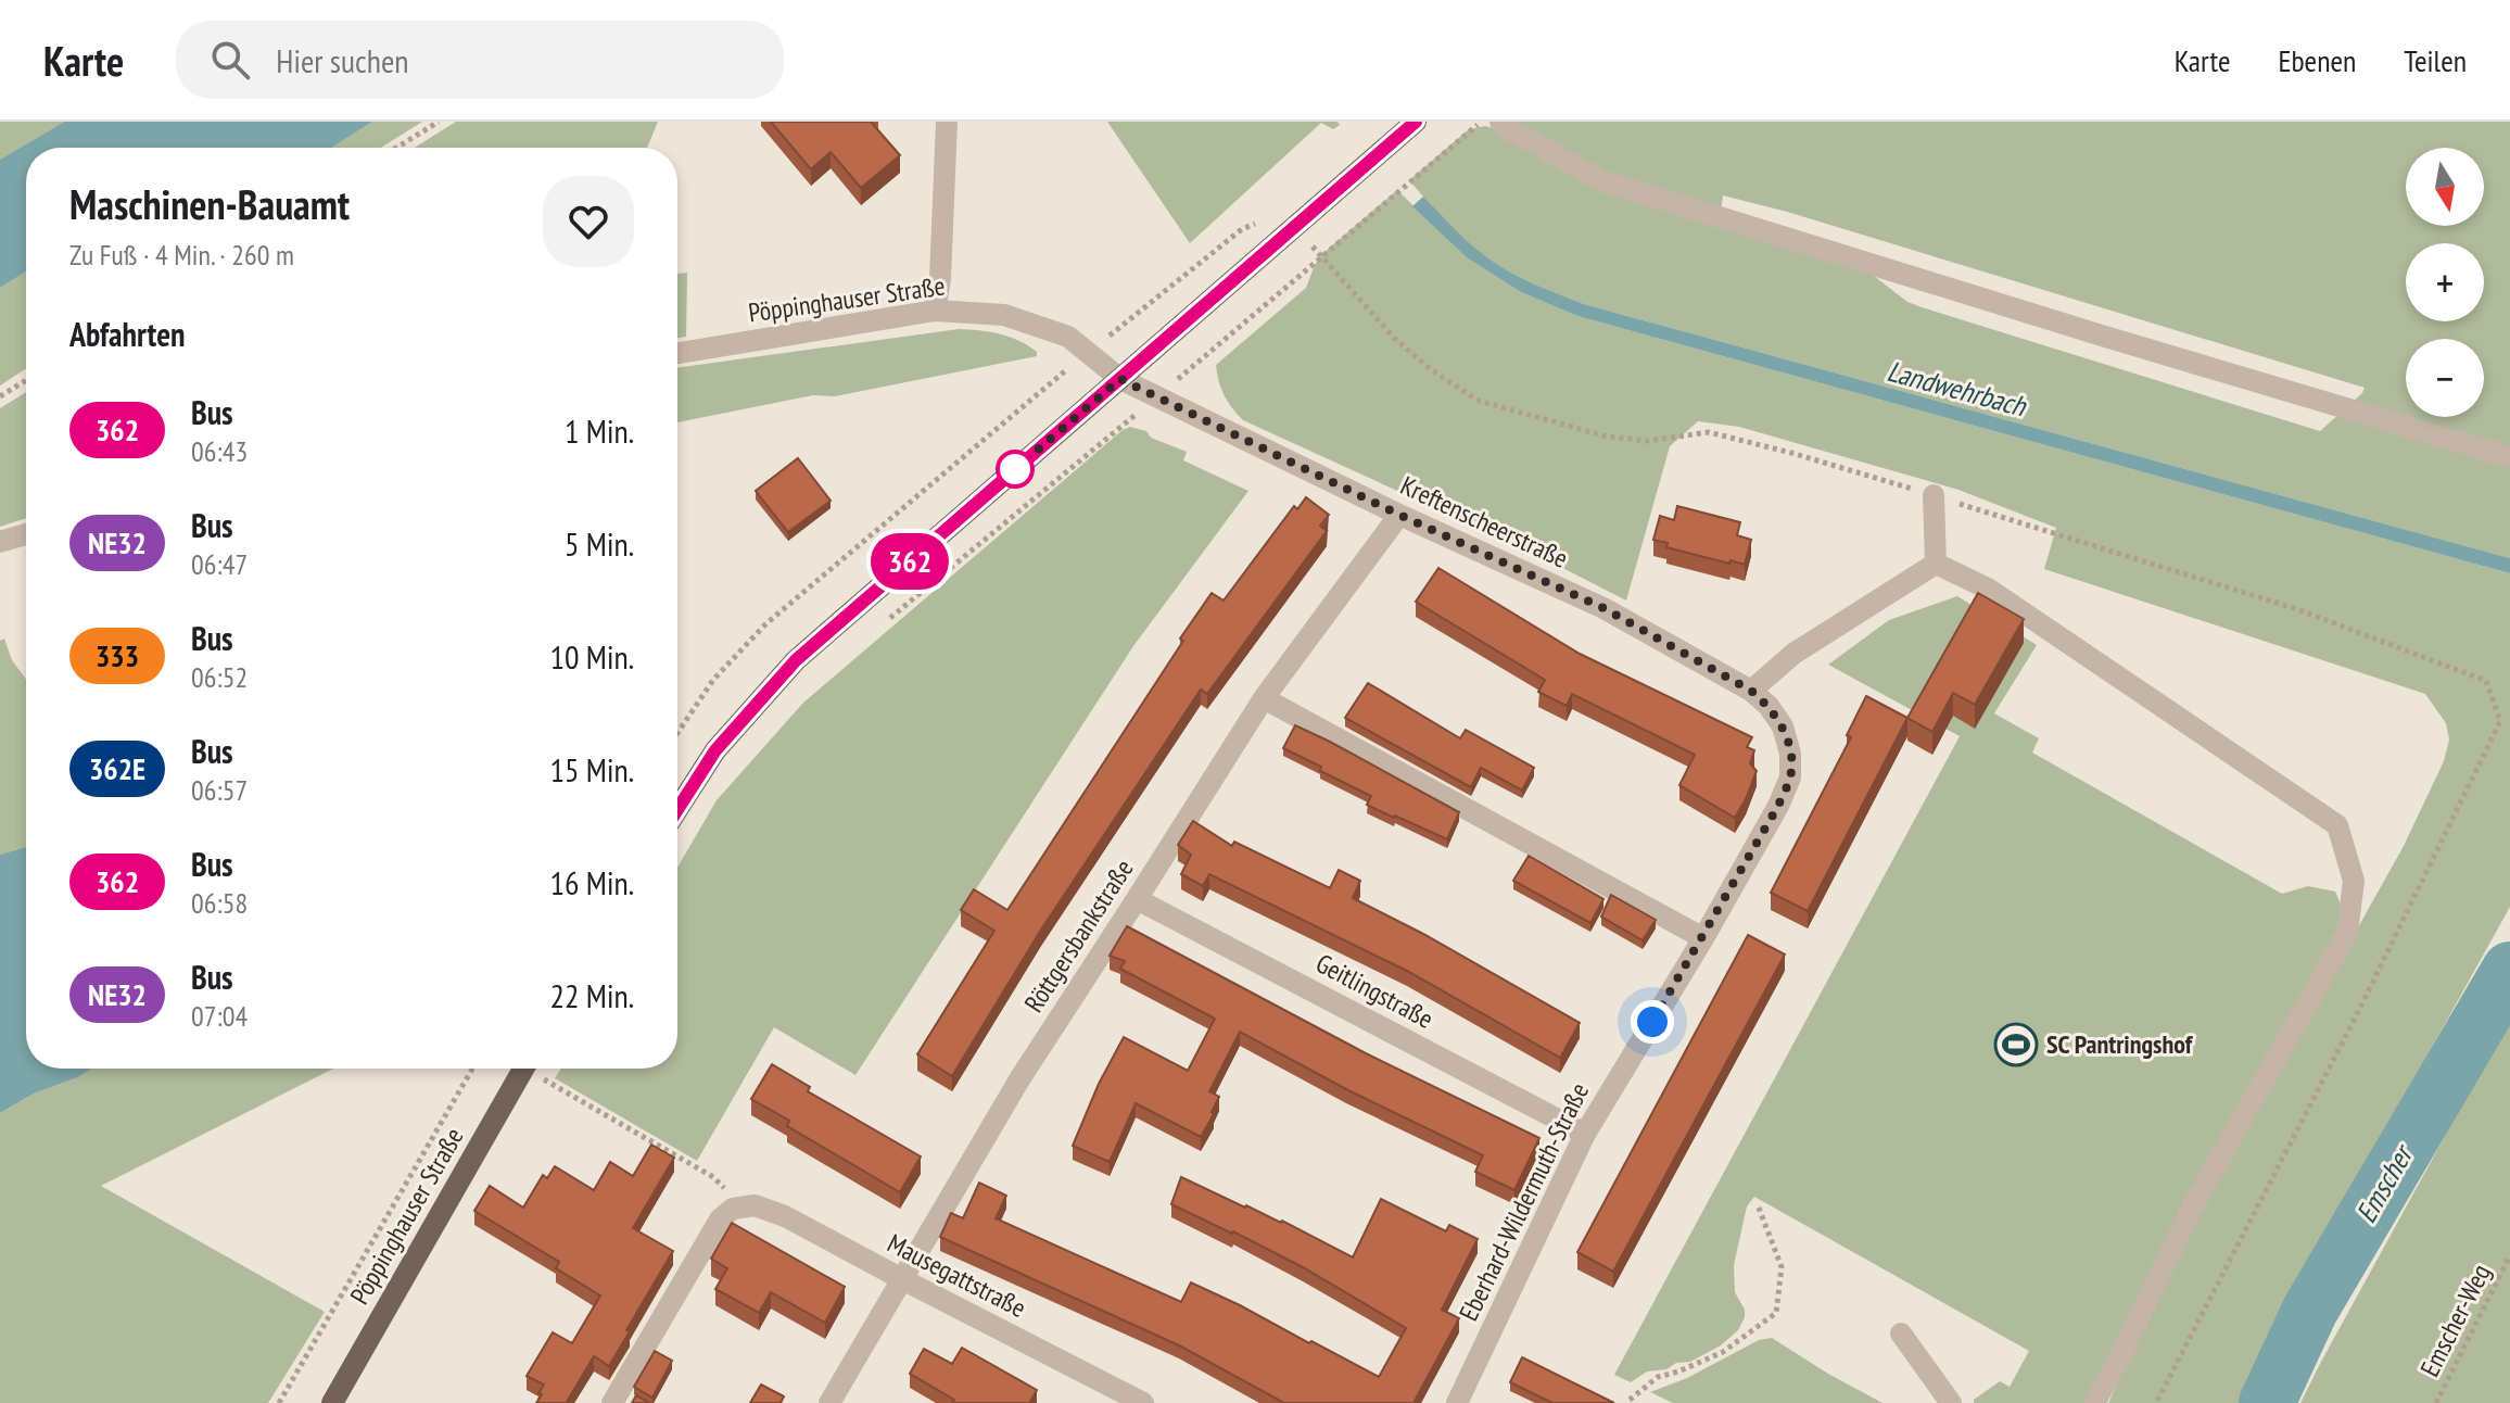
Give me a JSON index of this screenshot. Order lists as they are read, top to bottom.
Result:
{
  "streets": {
    "main road": ["Pöppinghauser Straße"],
    "street": [
      "Kreftenscheerstraße",
      "Röttgersbankstraße",
      "Geitlingstraße",
      "Eberhard-Wildermuth-Straße",
      "Mausegattstraße"
    ],
    "path": ["Emscher-Weg"]
  },
  "crossings": [
    ["Pöppinghauser Straße", "Kreftenscheerstraße"],
    ["Kreftenscheerstraße", "Röttgersbankstraße"],
    ["Kreftenscheerstraße", "Eberhard-Wildermuth-Straße"],
    ["Röttgersbankstraße", "Geitlingstraße"],
    ["Röttgersbankstraße", "Mausegattstraße"],
    ["Geitlingstraße", "Eberhard-Wildermuth-Straße"]
  ],
  "water": ["Landwehrbach", "Emscher"],
  "places": {
    "sports": ["SC Pantringshof"]
  },
  "lines": ["bus line 362"],
  "north": "bottom",
  "page": {
    "header": "Karte",
    "search": "Hier suchen",
    "nav": ["Karte", "Ebenen", "Teilen"],
    "on_map": "362",
    "map_buttons": ["+", "−"],
    "heading": [
      ["Maschinen-Bauamt", "Zu Fuß · 4 Min. · 260 m"],
      "Abfahrten"
    ],
    "list": [
      {
        "mark": "362",
        "name": "Bus",
        "note": "06:43",
        "value": "1 Min."
      },
      {
        "mark": "NE32",
        "name": "Bus",
        "note": "06:47",
        "value": "5 Min."
      },
      {
        "mark": "333",
        "name": "Bus",
        "note": "06:52",
        "value": "10 Min."
      },
      {
        "mark": "362E",
        "name": "Bus",
        "note": "06:57",
        "value": "15 Min."
      },
      {
        "mark": "362",
        "name": "Bus",
        "note": "06:58",
        "value": "16 Min."
      },
      {
        "mark": "NE32",
        "name": "Bus",
        "note": "07:04",
        "value": "22 Min."
      }
    ]
  }
}
